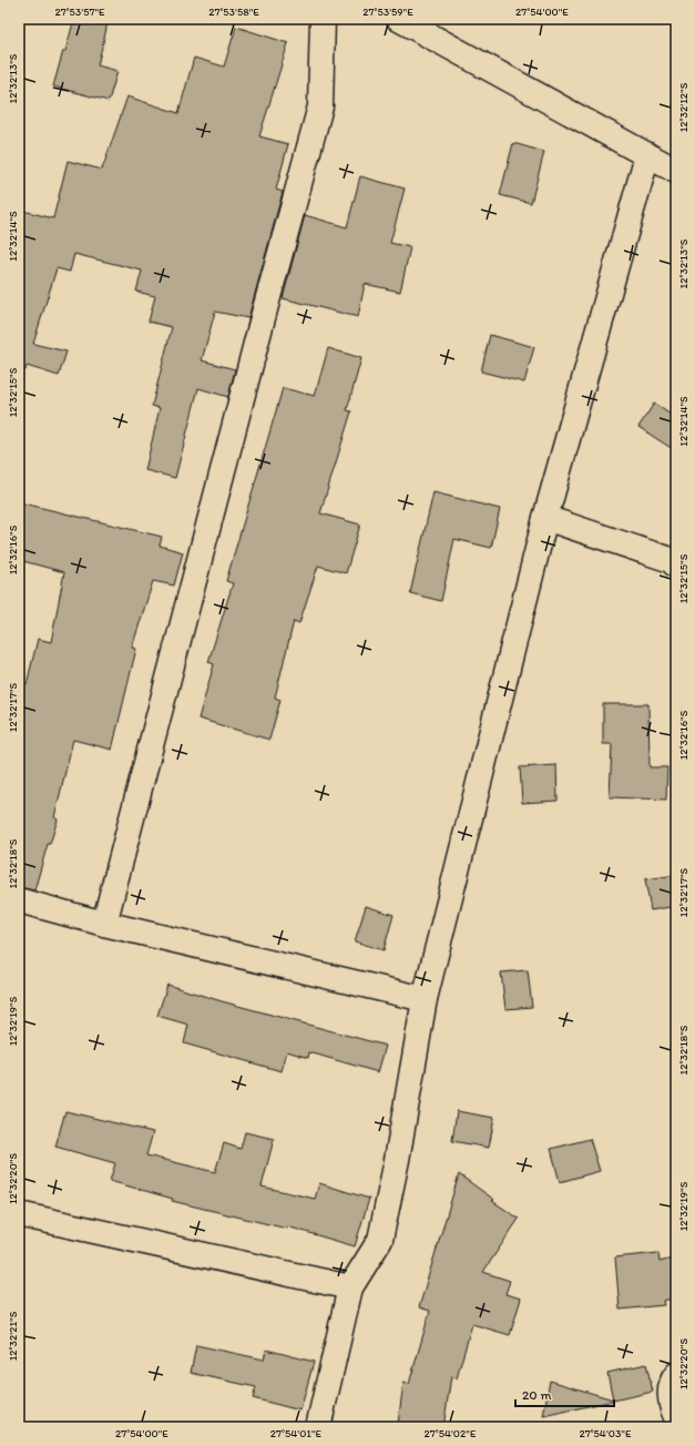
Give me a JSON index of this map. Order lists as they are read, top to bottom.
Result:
{
  "scale_bar": "20 m",
  "coordinates": [
    "27°53'57\"E",
    "27°53'58\"E",
    "27°53'59\"E",
    "27°54'00\"E",
    "12°32'13\"S",
    "12°32'12\"S",
    "12°32'14\"S",
    "12°32'15\"S",
    "12°32'16\"S",
    "12°32'17\"S",
    "12°32'18\"S",
    "12°32'19\"S",
    "12°32'20\"S",
    "12°32'21\"S",
    "27°54'01\"E",
    "27°54'02\"E",
    "27°54'03\"E"
  ]
}
